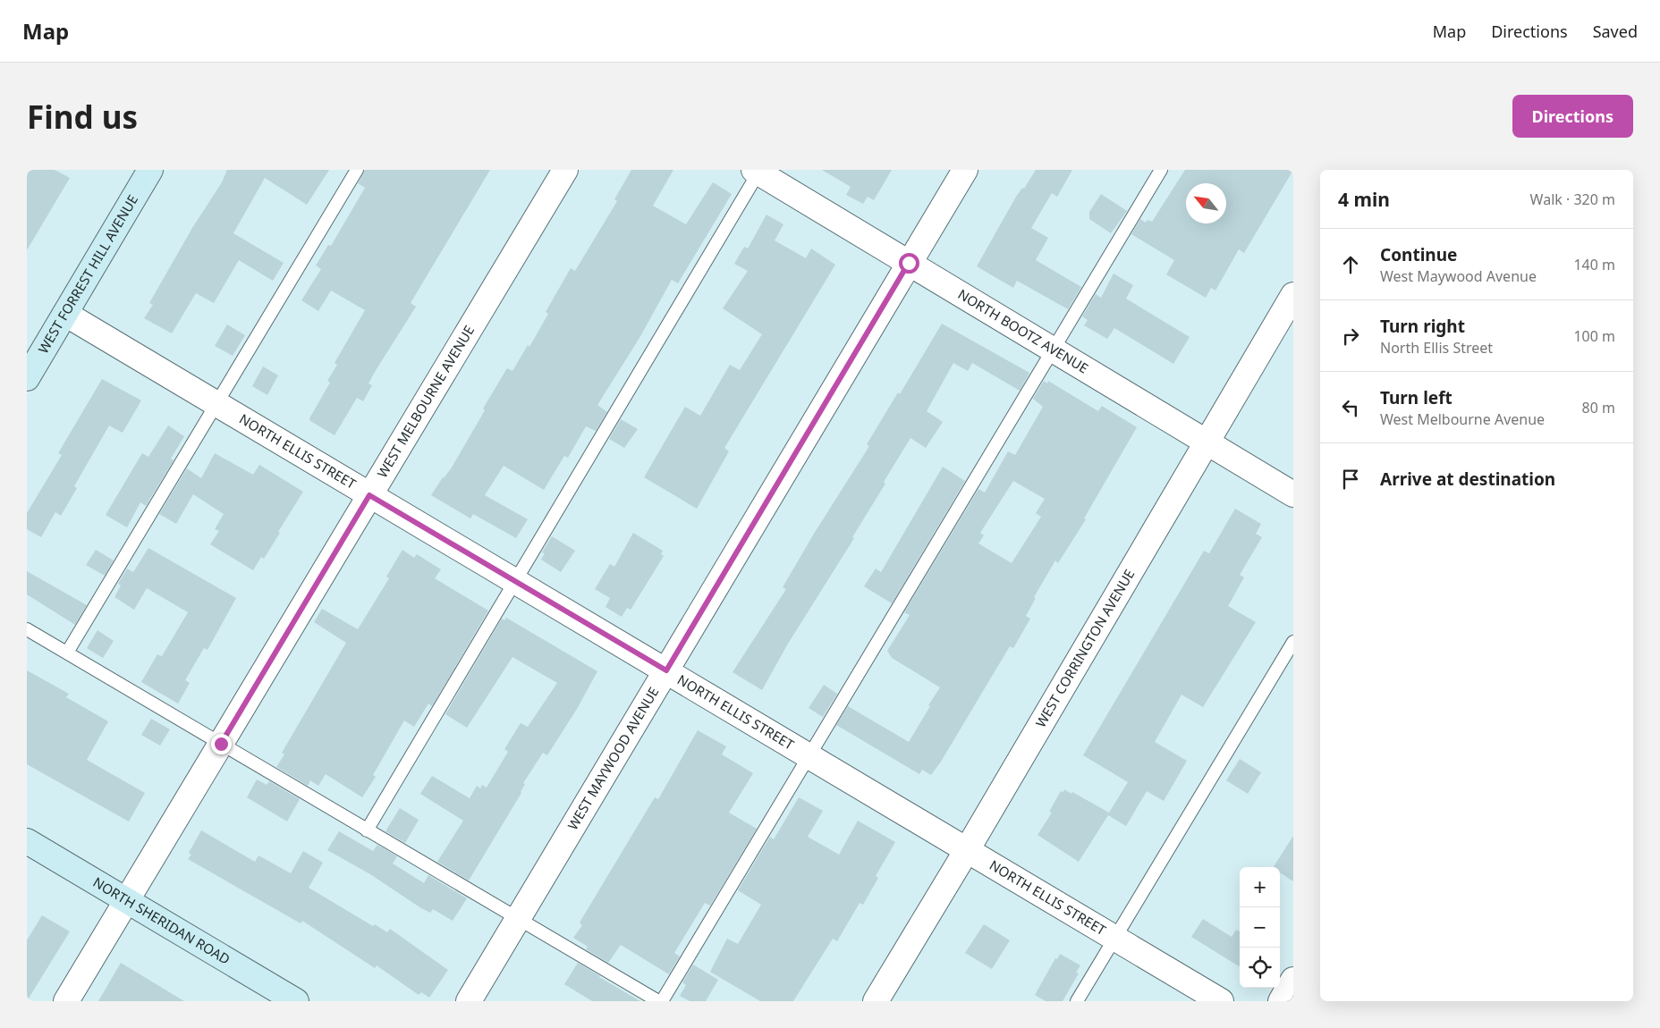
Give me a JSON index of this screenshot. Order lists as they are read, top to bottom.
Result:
{
  "streets": {
    "main road": ["WEST FORREST HILL AVENUE", "NORTH SHERIDAN ROAD"],
    "street": [
      "NORTH BOOTZ AVENUE",
      "WEST MELBOURNE AVENUE",
      "NORTH ELLIS STREET",
      "WEST CORRINGTON AVENUE",
      "WEST MAYWOOD AVENUE"
    ]
  },
  "crossings": [
    ["WEST FORREST HILL AVENUE", "NORTH ELLIS STREET"],
    ["NORTH BOOTZ AVENUE", "WEST CORRINGTON AVENUE"],
    ["NORTH BOOTZ AVENUE", "WEST MAYWOOD AVENUE"],
    ["WEST MELBOURNE AVENUE", "NORTH ELLIS STREET"],
    ["WEST MELBOURNE AVENUE", "NORTH SHERIDAN ROAD"],
    ["NORTH ELLIS STREET", "WEST CORRINGTON AVENUE"],
    ["NORTH ELLIS STREET", "WEST MAYWOOD AVENUE"]
  ],
  "north": "top left",
  "page": {
    "header": "Map",
    "nav": ["Map", "Directions", "Saved"],
    "buttons": "Directions",
    "title": "Find us",
    "heading": ["4 min", "Walk · 320 m"],
    "list": [
      ["Continue", "West Maywood Avenue", "140 m"],
      ["Turn right", "North Ellis Street", "100 m"],
      ["Turn left", "West Melbourne Avenue", "80 m"],
      "Arrive at destination"
    ],
    "map_buttons": ["+", "−"]
  }
}
